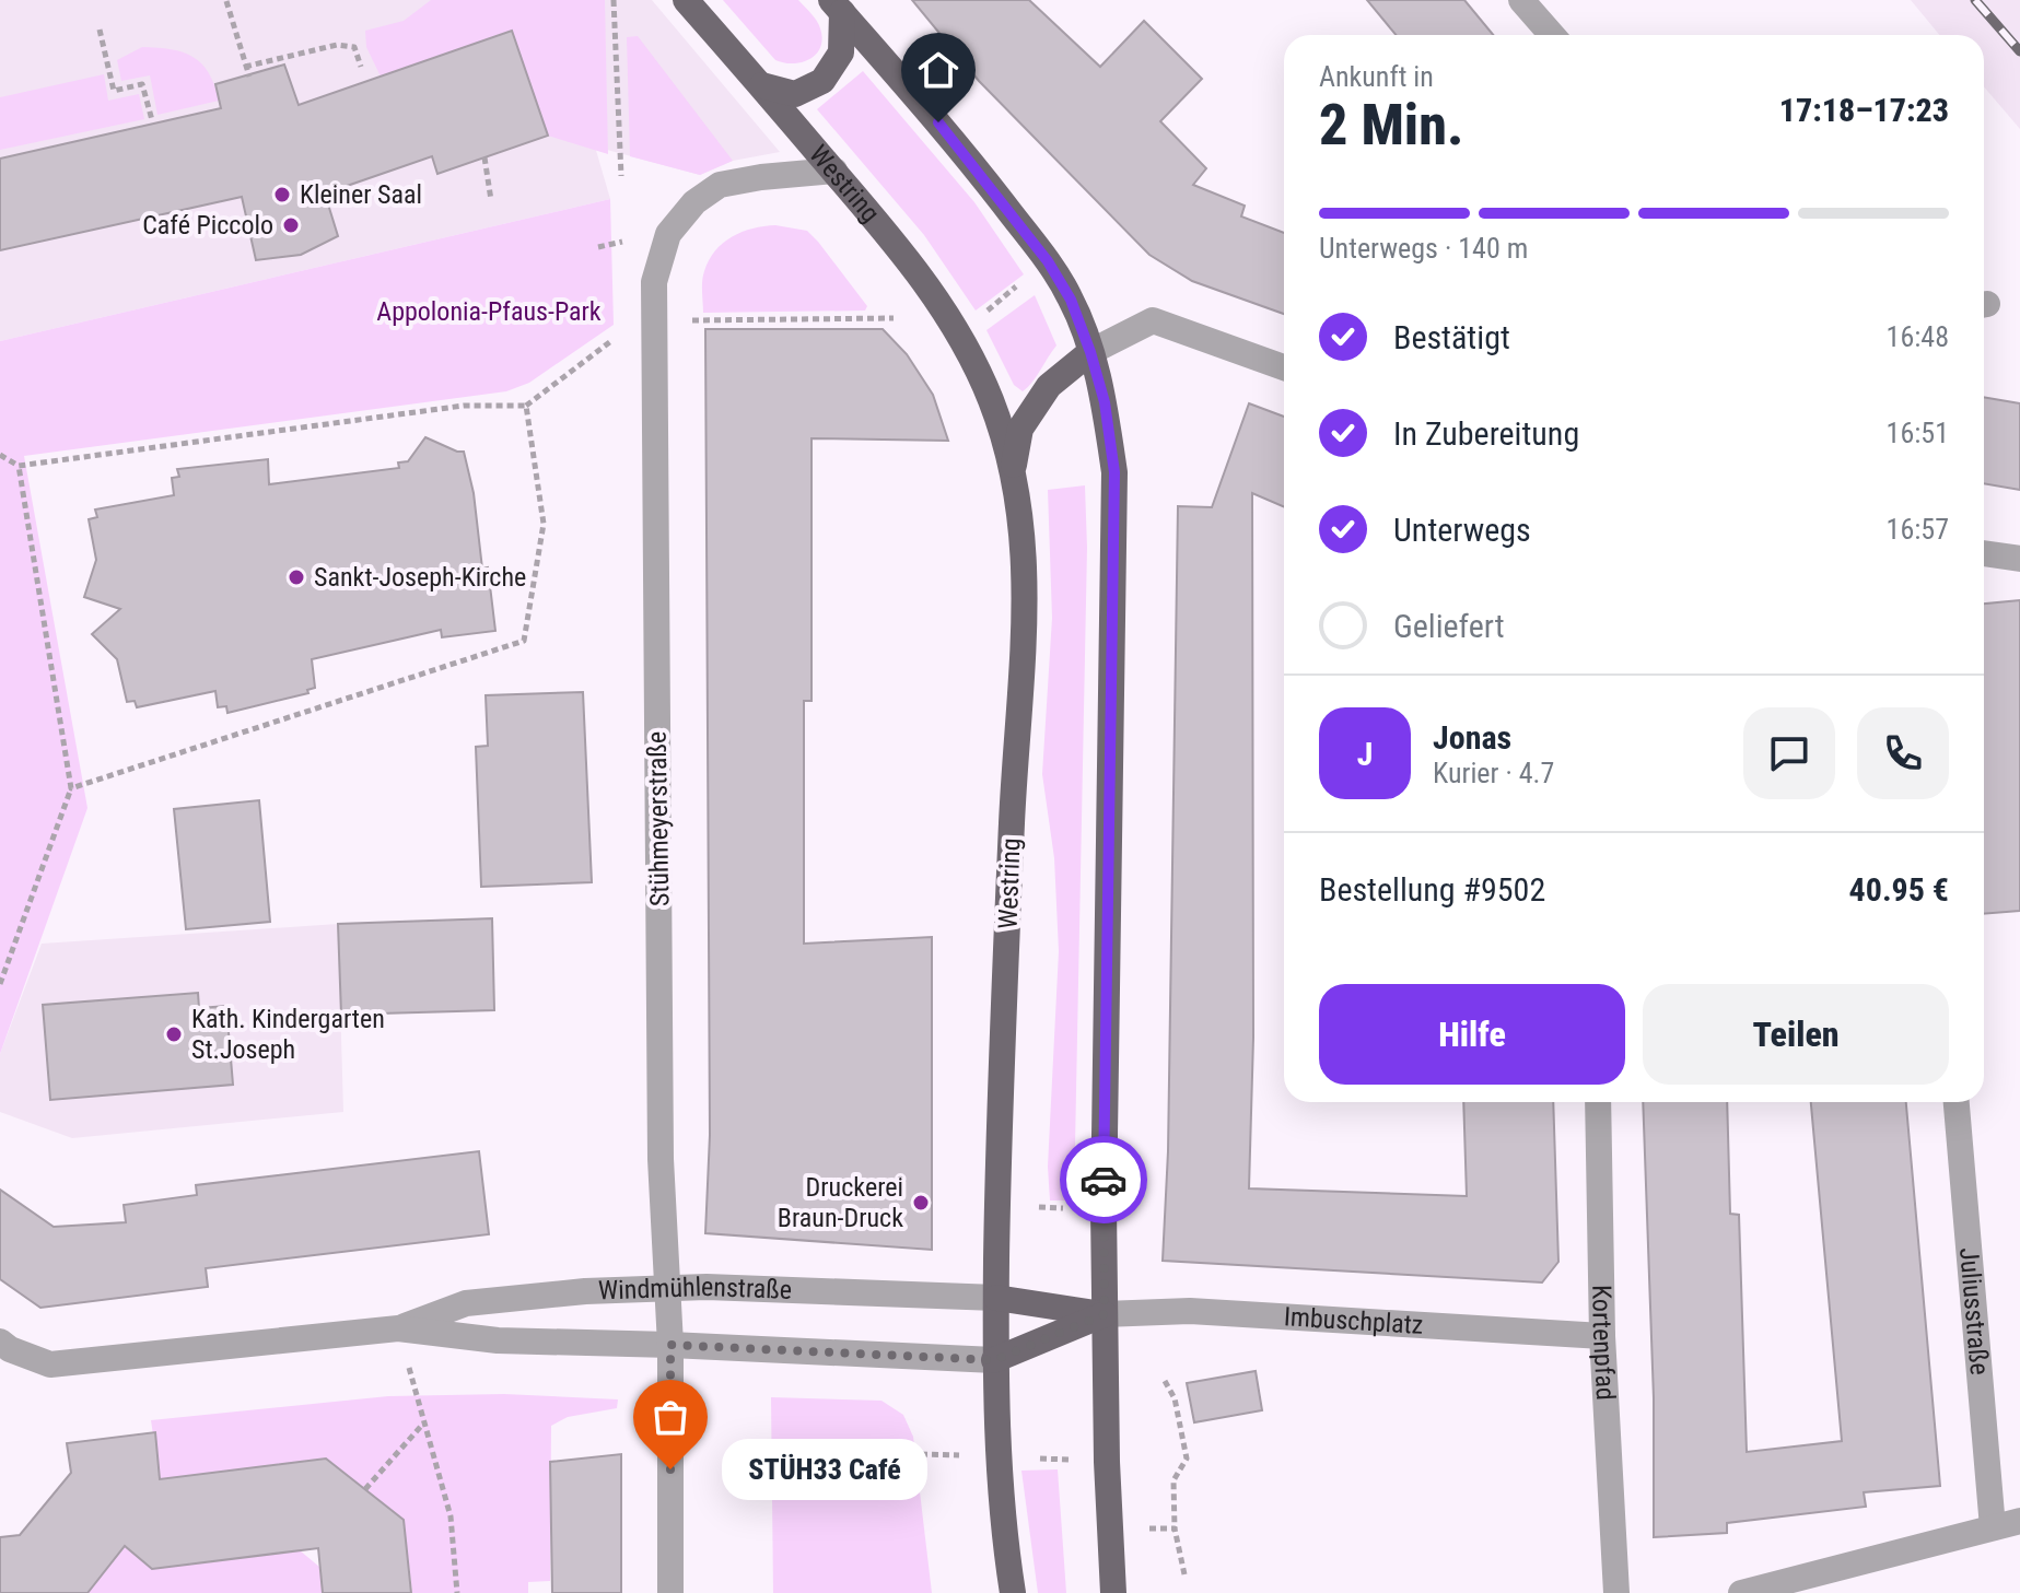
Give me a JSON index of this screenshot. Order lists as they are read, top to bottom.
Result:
{
  "streets": {
    "main road": ["Westring"],
    "street": [
      "Stühmeyerstraße",
      "Windmühlenstraße",
      "Juliusstraße",
      "Imbuschplatz",
      "Kortenpfad"
    ]
  },
  "crossings": [
    ["Westring", "Stühmeyerstraße"],
    ["Westring", "Windmühlenstraße"],
    ["Stühmeyerstraße", "Windmühlenstraße"],
    ["Imbuschplatz", "Kortenpfad"]
  ],
  "parks": ["Appolonia-Pfaus-Park"],
  "places": [
    "Kleiner Saal",
    "Café Piccolo",
    "Sankt-Joseph-Kirche",
    "Kath. Kindergarten St.Joseph",
    "Druckerei Braun-Druck",
    "STÜH33 Café"
  ],
  "page": {
    "heading": ["2 Min.", "Ankunft in", "17:18–17:23"],
    "panel": [
      "Jonas",
      "Kurier · 4.7",
      "Bestellung #9502",
      "40.95 €"
    ],
    "bar": "Unterwegs · 140 m",
    "list": [
      ["Bestätigt", "16:48"],
      ["In Zubereitung", "16:51"],
      ["Unterwegs", "16:57"],
      "Geliefert"
    ],
    "round": "J",
    "buttons": ["Hilfe", "Teilen"],
    "bubble": "STÜH33 Café"
  }
}
